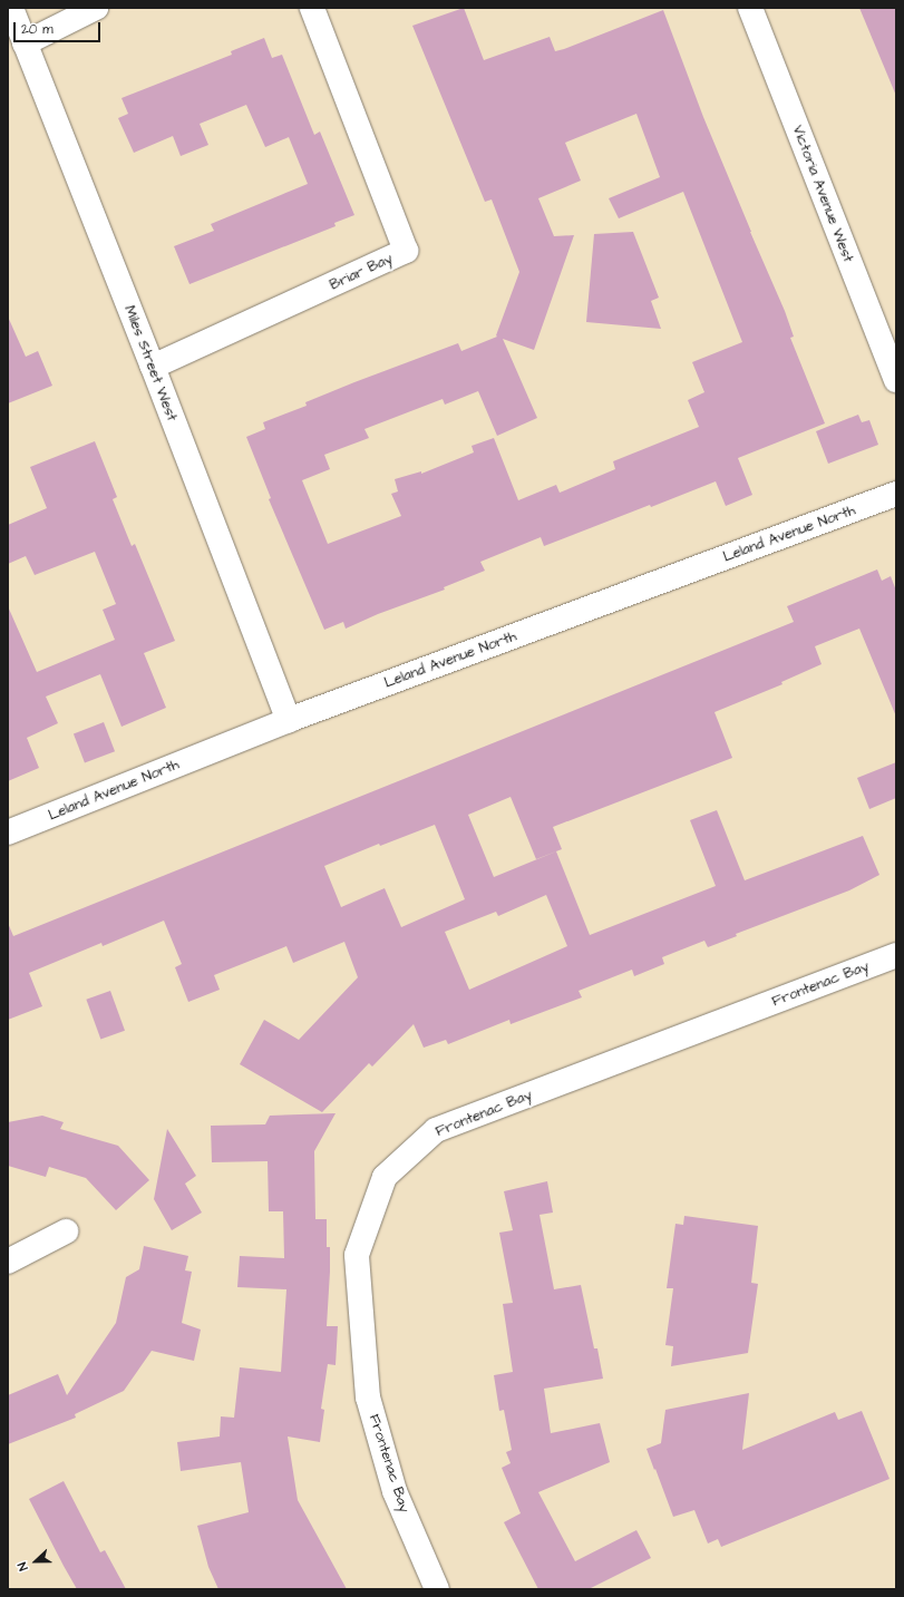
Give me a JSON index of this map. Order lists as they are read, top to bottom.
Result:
{
  "streets": {
    "street": [
      "Victoria Avenue West",
      "Briar Bay",
      "Miles Street West",
      "Leland Avenue North",
      "Frontenac Bay"
    ]
  },
  "crossings": [
    ["Briar Bay", "Miles Street West"],
    ["Miles Street West", "Leland Avenue North"]
  ],
  "scale_bar": "20 m",
  "north": "left"
}
